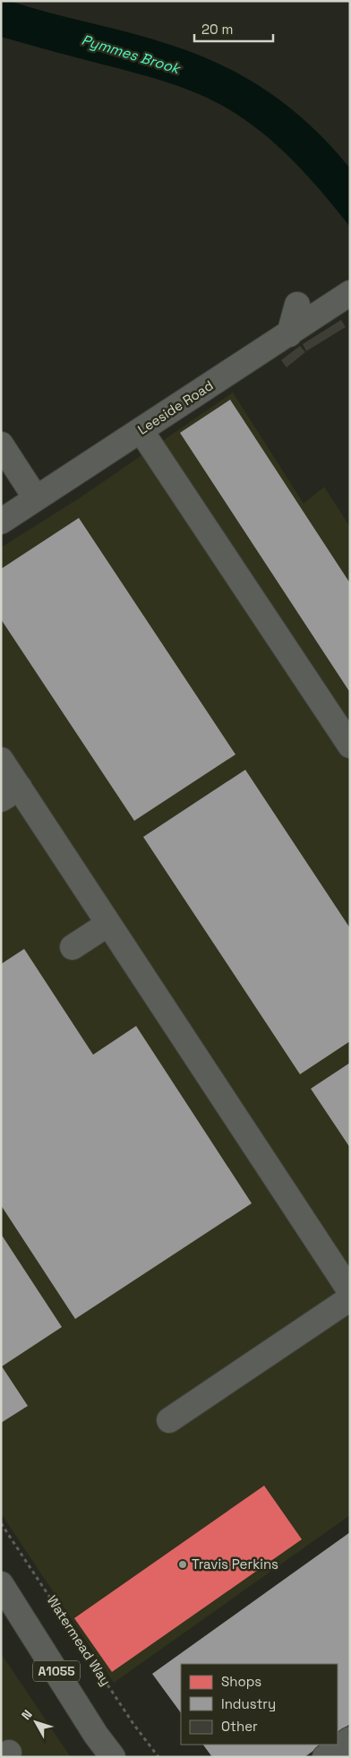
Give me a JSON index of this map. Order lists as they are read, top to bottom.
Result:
{
  "streets": {
    "main road": ["A1055"],
    "street": ["Leeside Road"],
    "path": ["Watermead Way"]
  },
  "water": ["Pymmes Brook"],
  "places": ["Travis Perkins"],
  "legend": ["Shops", "Industry", "Other"],
  "scale_bar": "20 m",
  "north": "top left"
}
